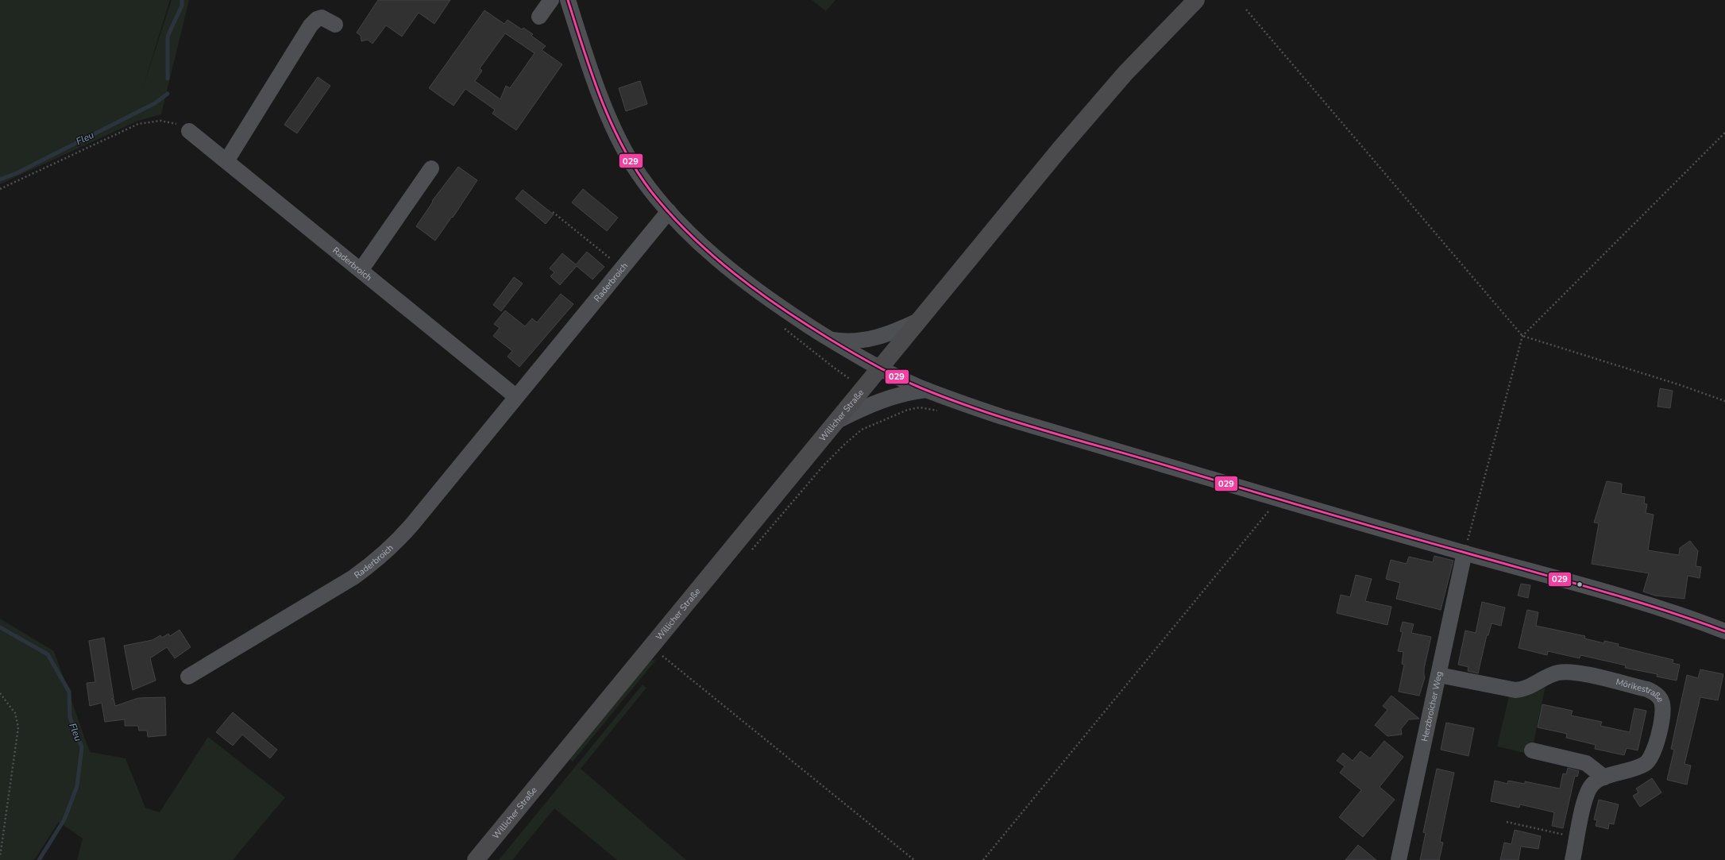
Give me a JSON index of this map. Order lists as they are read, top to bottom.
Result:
{
  "streets": {
    "main road": ["Willicher Straße"],
    "street": ["Raderbroich", "Mörikestraße", "Herzbroicher Weg"]
  },
  "crossings": [
    ["Mörikestraße", "Herzbroicher Weg"]
  ],
  "water": ["Fleu"],
  "lines": ["transit line 029"]
}
